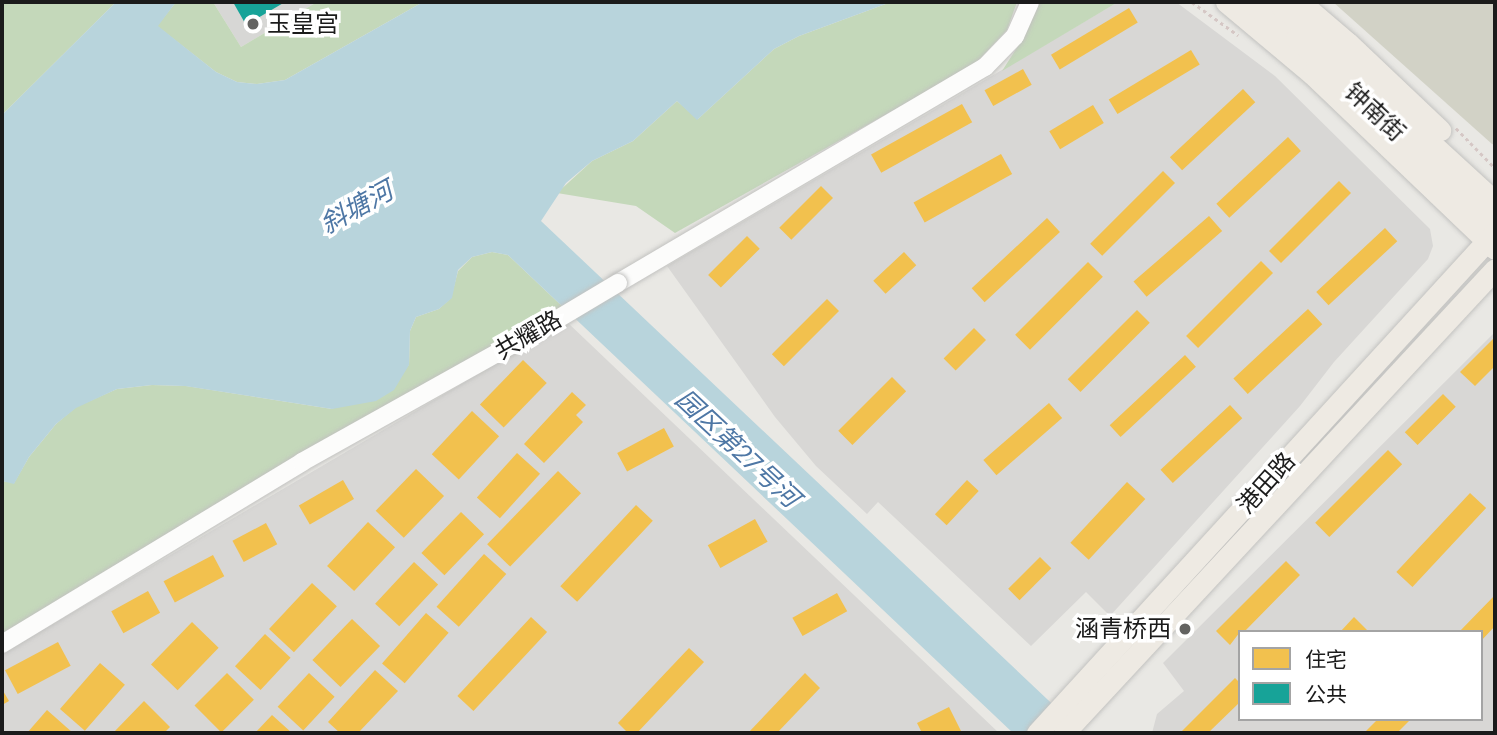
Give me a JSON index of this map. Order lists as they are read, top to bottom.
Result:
{
  "streets": {
    "main road": ["钟南街", "港田路"],
    "street": ["共耀路"]
  },
  "crossings": [
    ["钟南街", "港田路"]
  ],
  "water": ["斜塘河", "园区第27号河"],
  "places": ["玉皇宫", "涵青桥西"],
  "legend": ["住宅", "公共"]
}
